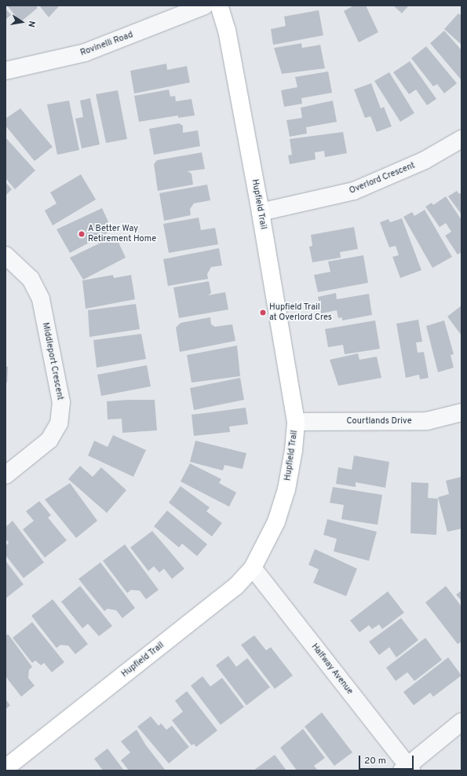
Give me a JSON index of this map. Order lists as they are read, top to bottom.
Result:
{
  "streets": {
    "street": [
      "Rovinelli Road",
      "Overlord Crescent",
      "Hupfield Trail",
      "Middleport Crescent",
      "Courtlands Drive",
      "Halfway Avenue"
    ]
  },
  "crossings": [
    ["Overlord Crescent", "Hupfield Trail"],
    ["Hupfield Trail", "Courtlands Drive"],
    ["Hupfield Trail", "Halfway Avenue"]
  ],
  "places": ["A Better Way Retirement Home", "Hupfield Trail at Overlord Cres"],
  "scale_bar": "20 m",
  "north": "right"
}
